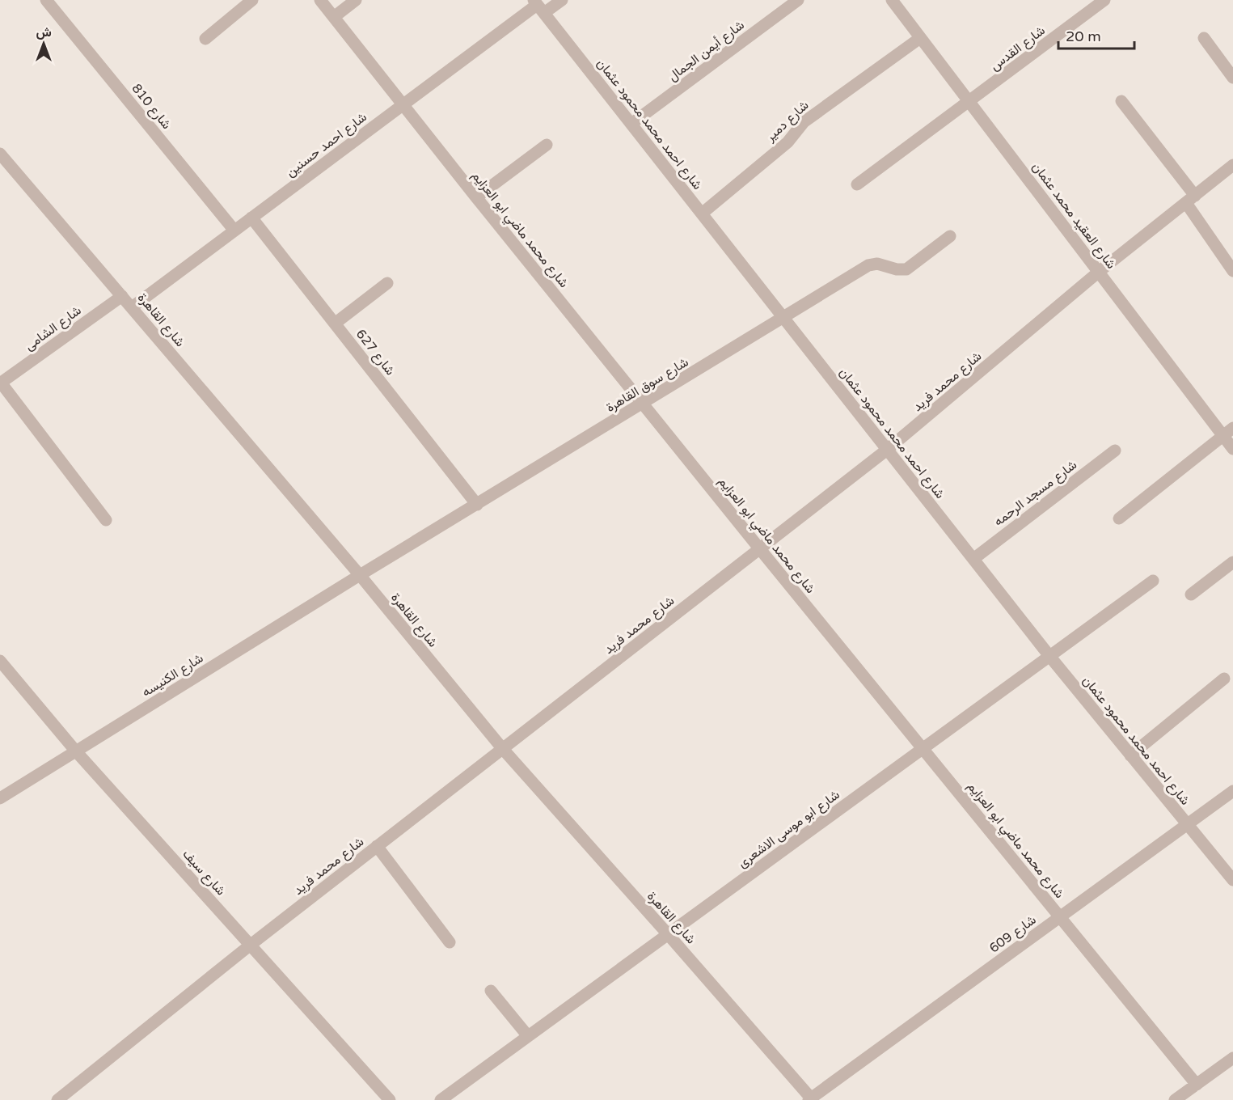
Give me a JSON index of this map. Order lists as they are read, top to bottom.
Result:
{
  "streets": {
    "street": [
      "شارع القدس",
      "شارع أيمن الجمال",
      "شارع 810",
      "شارع دمير",
      "شارع احمد محمد محمود عثمان",
      "شارع احمد حسنين",
      "شارع العقيد محمد عثمان",
      "شارع محمد ماضي ابو العزايم",
      "شارع القاهرة",
      "شارع الشامى",
      "شارع 627",
      "شارع محمد فريد",
      "شارع سوق القاهرة",
      "شارع مسجد الرحمه",
      "شارع الكنيسه",
      "شارع ابو موسى الاشعرى",
      "شارع سيف",
      "شارع 609"
    ]
  },
  "crossings": [
    ["شارع القدس", "شارع العقيد محمد عثمان"],
    ["شارع أيمن الجمال", "شارع احمد محمد محمود عثمان"],
    ["شارع 810", "شارع احمد حسنين"],
    ["شارع دمير", "شارع احمد محمد محمود عثمان"],
    ["شارع دمير", "شارع العقيد محمد عثمان"],
    ["شارع احمد محمد محمود عثمان", "شارع احمد حسنين"],
    ["شارع احمد محمد محمود عثمان", "شارع محمد فريد"],
    ["شارع احمد محمد محمود عثمان", "شارع سوق القاهرة"],
    ["شارع احمد محمد محمود عثمان", "شارع مسجد الرحمه"],
    ["شارع احمد محمد محمود عثمان", "شارع ابو موسى الاشعرى"],
    ["شارع احمد محمد محمود عثمان", "شارع 609"],
    ["شارع احمد حسنين", "شارع محمد ماضي ابو العزايم"],
    ["شارع احمد حسنين", "شارع القاهرة"],
    ["شارع احمد حسنين", "شارع 627"],
    ["شارع العقيد محمد عثمان", "شارع محمد فريد"],
    ["شارع محمد ماضي ابو العزايم", "شارع محمد فريد"],
    ["شارع محمد ماضي ابو العزايم", "شارع سوق القاهرة"],
    ["شارع محمد ماضي ابو العزايم", "شارع ابو موسى الاشعرى"],
    ["شارع محمد ماضي ابو العزايم", "شارع 609"],
    ["شارع القاهرة", "شارع الشامى"],
    ["شارع القاهرة", "شارع محمد فريد"],
    ["شارع القاهرة", "شارع سوق القاهرة"],
    ["شارع القاهرة", "شارع الكنيسه"],
    ["شارع القاهرة", "شارع ابو موسى الاشعرى"],
    ["شارع القاهرة", "شارع 609"],
    ["شارع 627", "شارع سوق القاهرة"],
    ["شارع محمد فريد", "شارع سيف"],
    ["شارع سوق القاهرة", "شارع الكنيسه"],
    ["شارع الكنيسه", "شارع سيف"]
  ],
  "scale_bar": "20 m",
  "north": "top"
}
